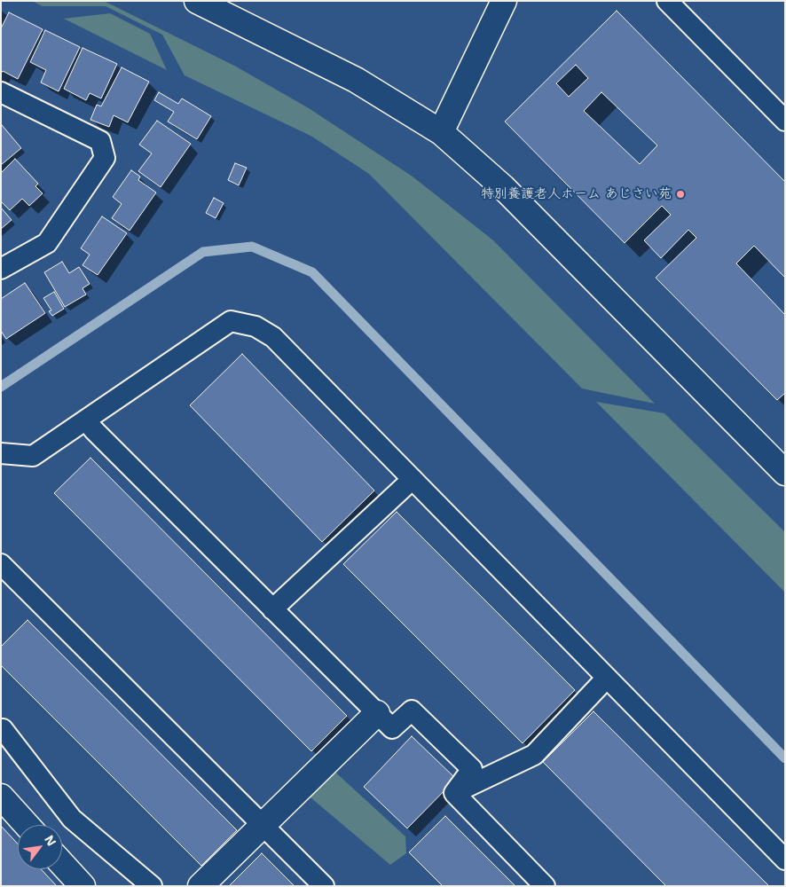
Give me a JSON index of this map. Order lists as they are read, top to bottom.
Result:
{
  "places": ["特別養護老人ホーム あじさい苑"],
  "north": "top right"
}
